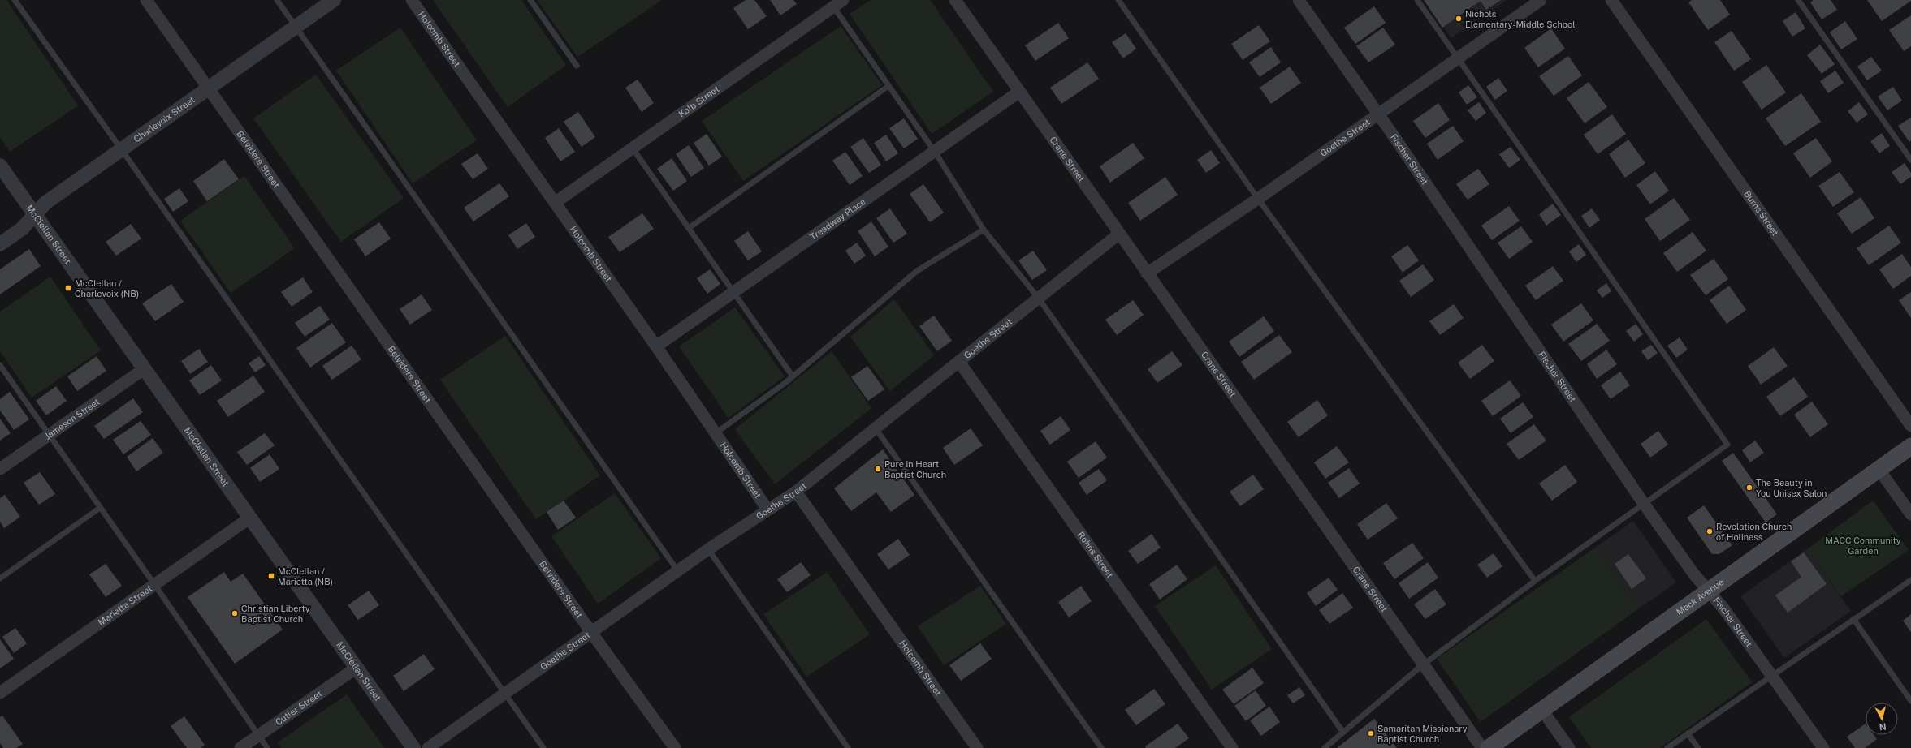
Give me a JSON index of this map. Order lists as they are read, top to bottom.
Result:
{
  "streets": {
    "main road": ["Mack Avenue"],
    "street": [
      "Holcomb Street",
      "Kolb Street",
      "Charlevoix Street",
      "Goethe Street",
      "Crane Street",
      "Fischer Street",
      "Belvidere Street",
      "Burns Street",
      "Treadway Place",
      "McClellan Street",
      "Jameson Street",
      "Rohns Street",
      "Marietta Street",
      "Cutler Street"
    ]
  },
  "crossings": [
    ["Holcomb Street", "Kolb Street"],
    ["Holcomb Street", "Goethe Street"],
    ["Holcomb Street", "Treadway Place"],
    ["Charlevoix Street", "Belvidere Street"],
    ["Charlevoix Street", "McClellan Street"],
    ["Goethe Street", "Crane Street"],
    ["Goethe Street", "Fischer Street"],
    ["Goethe Street", "Belvidere Street"],
    ["Goethe Street", "Rohns Street"],
    ["Crane Street", "Treadway Place"],
    ["Fischer Street", "Mack Avenue"],
    ["McClellan Street", "Jameson Street"],
    ["McClellan Street", "Marietta Street"],
    ["McClellan Street", "Cutler Street"]
  ],
  "parks": ["MACC Community Garden"],
  "places": {
    "other": [
      "Nichols Elementary-Middle School",
      "Pure in Heart Baptist Church",
      "The Beauty in You Unisex Salon",
      "Revelation Church of Holiness",
      "Christian Liberty Baptist Church",
      "Samaritan Missionary Baptist Church"
    ],
    "transit": ["McClellan / Charlevoix (NB)", "McClellan / Marietta (NB)"]
  },
  "north": "bottom"
}
